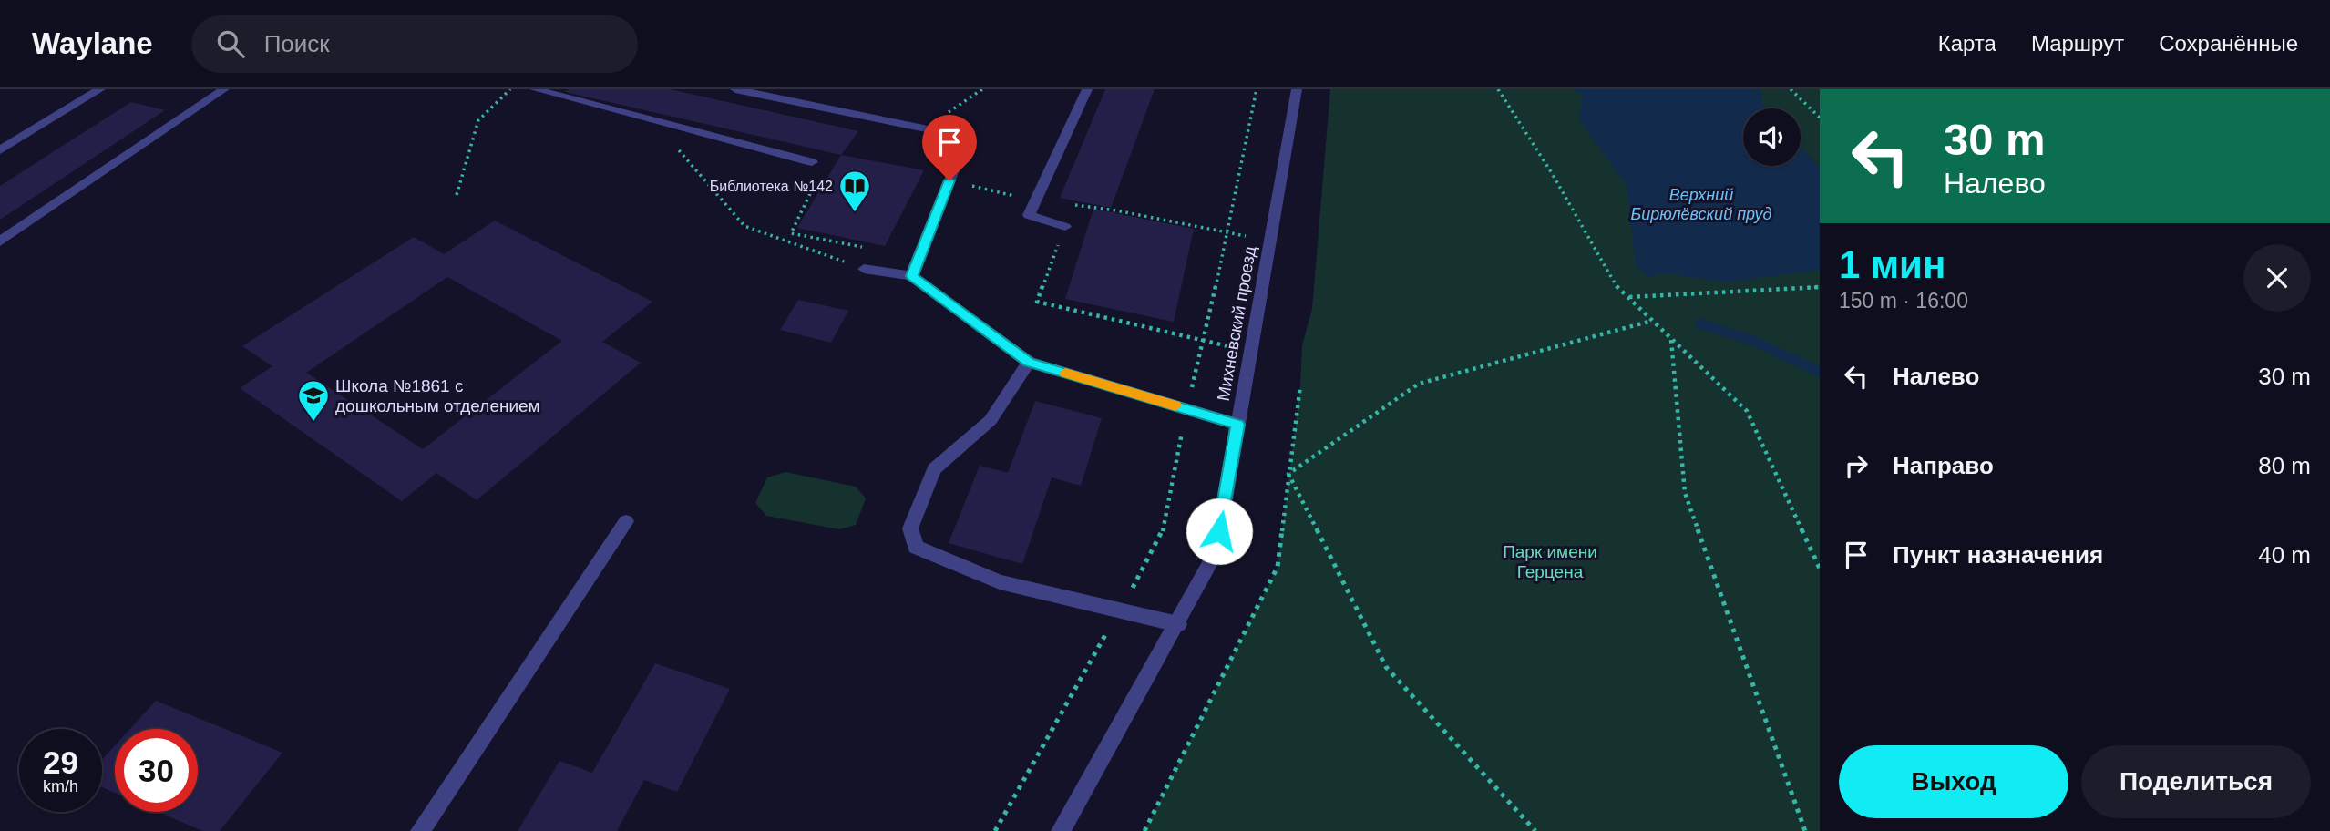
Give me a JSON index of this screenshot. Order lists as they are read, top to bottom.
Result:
{
  "streets": {
    "street": ["Михневский проезд"]
  },
  "water": ["Верхний Бирюлёвский пруд"],
  "parks": ["Парк имени Герцена"],
  "places": {
    "library": ["Библиотека №142"],
    "school or university": ["Школа №1861 с дошкольным отделением"]
  },
  "page": {
    "header": "Waylane",
    "search": "Поиск",
    "nav": ["Карта", "Маршрут", "Сохранённые"],
    "turn": ["30 m", "Налево"],
    "heading": ["1 мин", "150 m · 16:00"],
    "list": [
      {
        "name": "Налево",
        "value": "30 m"
      },
      {
        "name": "Направо",
        "value": "80 m"
      },
      {
        "name": "Пункт назначения",
        "value": "40 m"
      }
    ],
    "speed": "29 km/h",
    "limit": "30",
    "buttons": ["Выход", "Поделиться"]
  }
}
